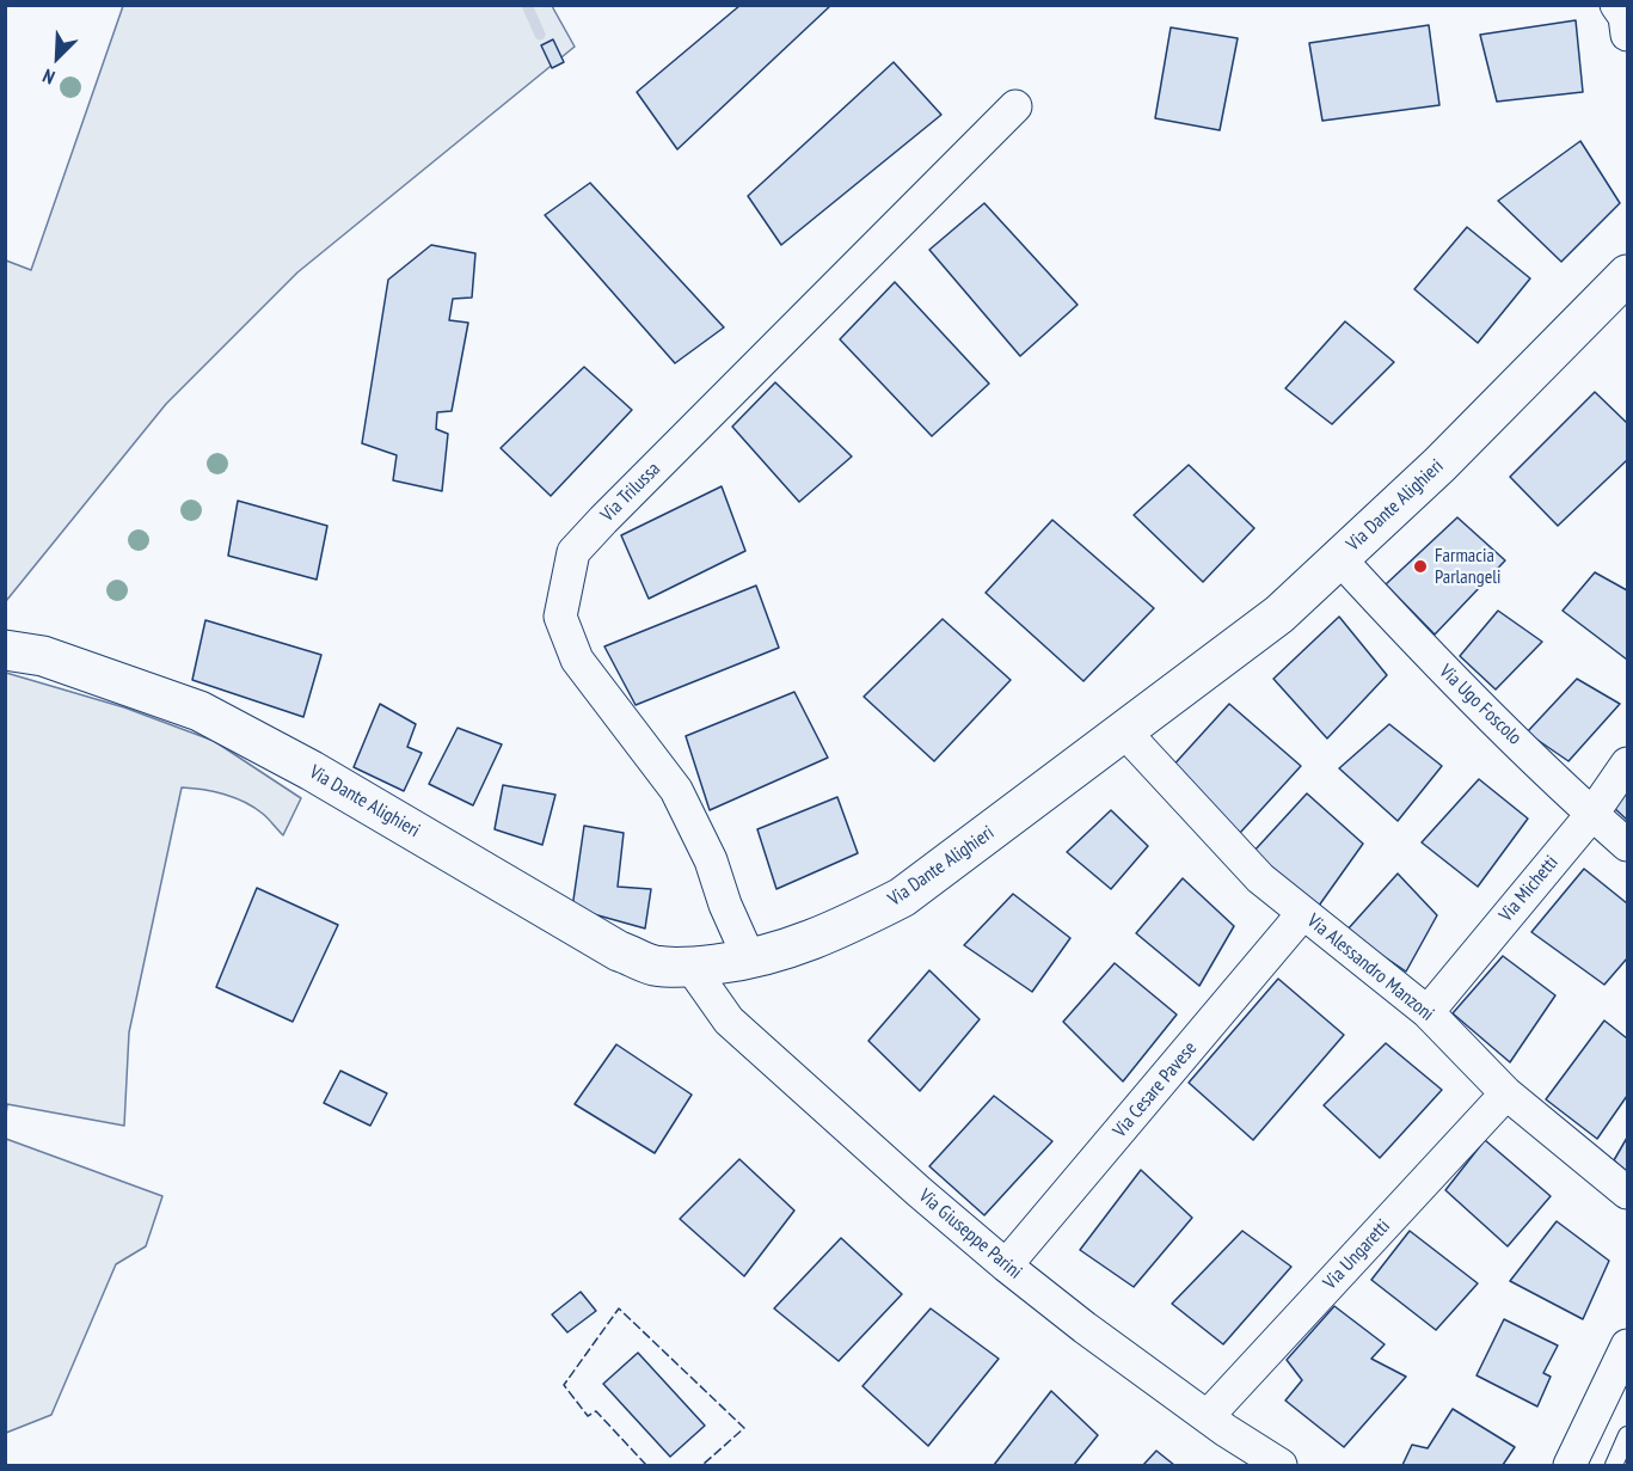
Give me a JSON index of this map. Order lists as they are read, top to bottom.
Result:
{
  "streets": {
    "main road": ["Via Dante Alighieri"],
    "street": [
      "Via Trilussa",
      "Via Ugo Foscolo",
      "Via Michetti",
      "Via Alessandro Manzoni",
      "Via Cesare Pavese",
      "Via Giuseppe Parini",
      "Via Ungaretti"
    ]
  },
  "crossings": [
    ["Via Trilussa", "Via Dante Alighieri"],
    ["Via Dante Alighieri", "Via Ugo Foscolo"],
    ["Via Dante Alighieri", "Via Alessandro Manzoni"],
    ["Via Dante Alighieri", "Via Giuseppe Parini"],
    ["Via Ugo Foscolo", "Via Michetti"],
    ["Via Michetti", "Via Alessandro Manzoni"],
    ["Via Alessandro Manzoni", "Via Cesare Pavese"],
    ["Via Alessandro Manzoni", "Via Ungaretti"],
    ["Via Cesare Pavese", "Via Giuseppe Parini"],
    ["Via Giuseppe Parini", "Via Ungaretti"]
  ],
  "places": ["Farmacia Parlangeli"],
  "north": "bottom left"
}
